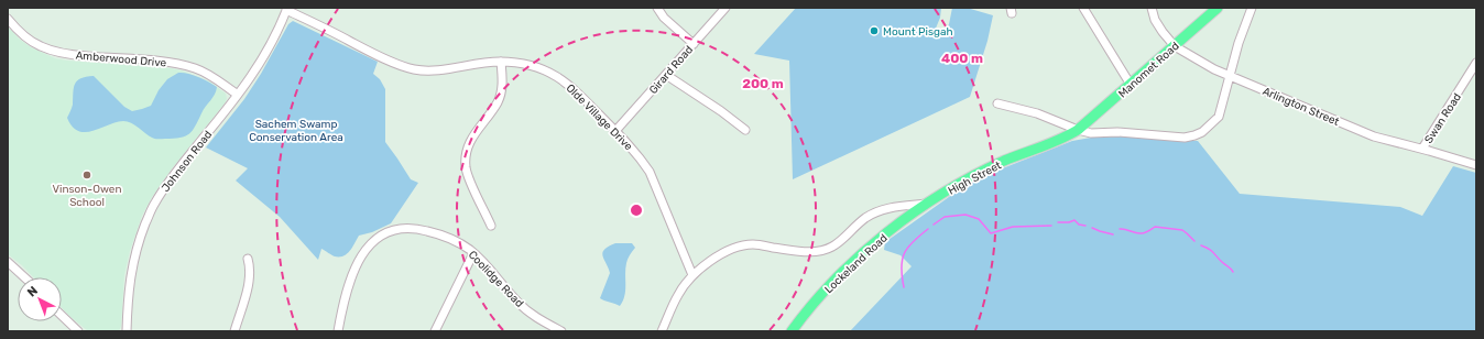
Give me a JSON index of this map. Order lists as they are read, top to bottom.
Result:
{
  "streets": {
    "main road": ["Manomet Road", "High Street", "Lockeland Road"],
    "street": [
      "Amberwood Drive",
      "Girard Road",
      "Arlington Street",
      "Olde Village Drive",
      "Swan Road",
      "Johnson Road",
      "Coolidge Road"
    ]
  },
  "crossings": [
    ["Amberwood Drive", "Johnson Road"],
    ["Girard Road", "Olde Village Drive"],
    ["Manomet Road", "Arlington Street"],
    ["Manomet Road", "High Street"],
    ["Arlington Street", "Swan Road"],
    ["Olde Village Drive", "Johnson Road"],
    ["Olde Village Drive", "High Street"],
    ["High Street", "Lockeland Road"]
  ],
  "parks": ["Sachem Swamp Conservation Area"],
  "places": ["Mount Pisgah", "Vinson-Owen School"],
  "north": "top left",
  "rings": ["400 m", "200 m"]
}
